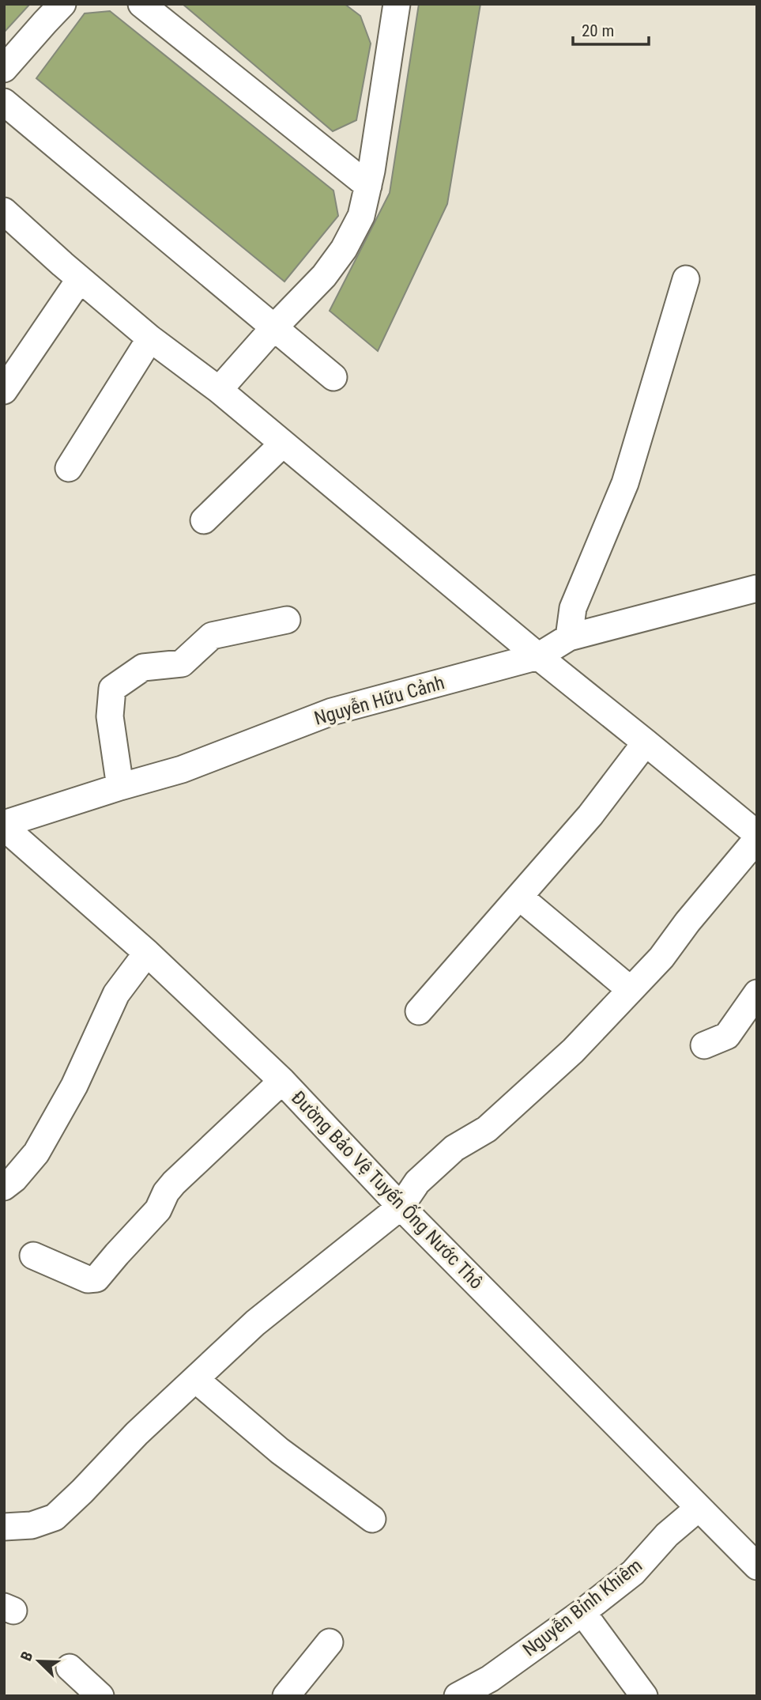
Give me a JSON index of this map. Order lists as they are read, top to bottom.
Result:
{
  "streets": {
    "street": ["Nguyễn Hữu Cảnh", "Đường Bảo Vệ Tuyến Ống Nước Thô", "Nguyễn Bỉnh Khiêm"]
  },
  "crossings": [
    ["Nguyễn Hữu Cảnh", "Đường Bảo Vệ Tuyến Ống Nước Thô"],
    ["Đường Bảo Vệ Tuyến Ống Nước Thô", "Nguyễn Bỉnh Khiêm"]
  ],
  "scale_bar": "20 m",
  "north": "top left"
}
